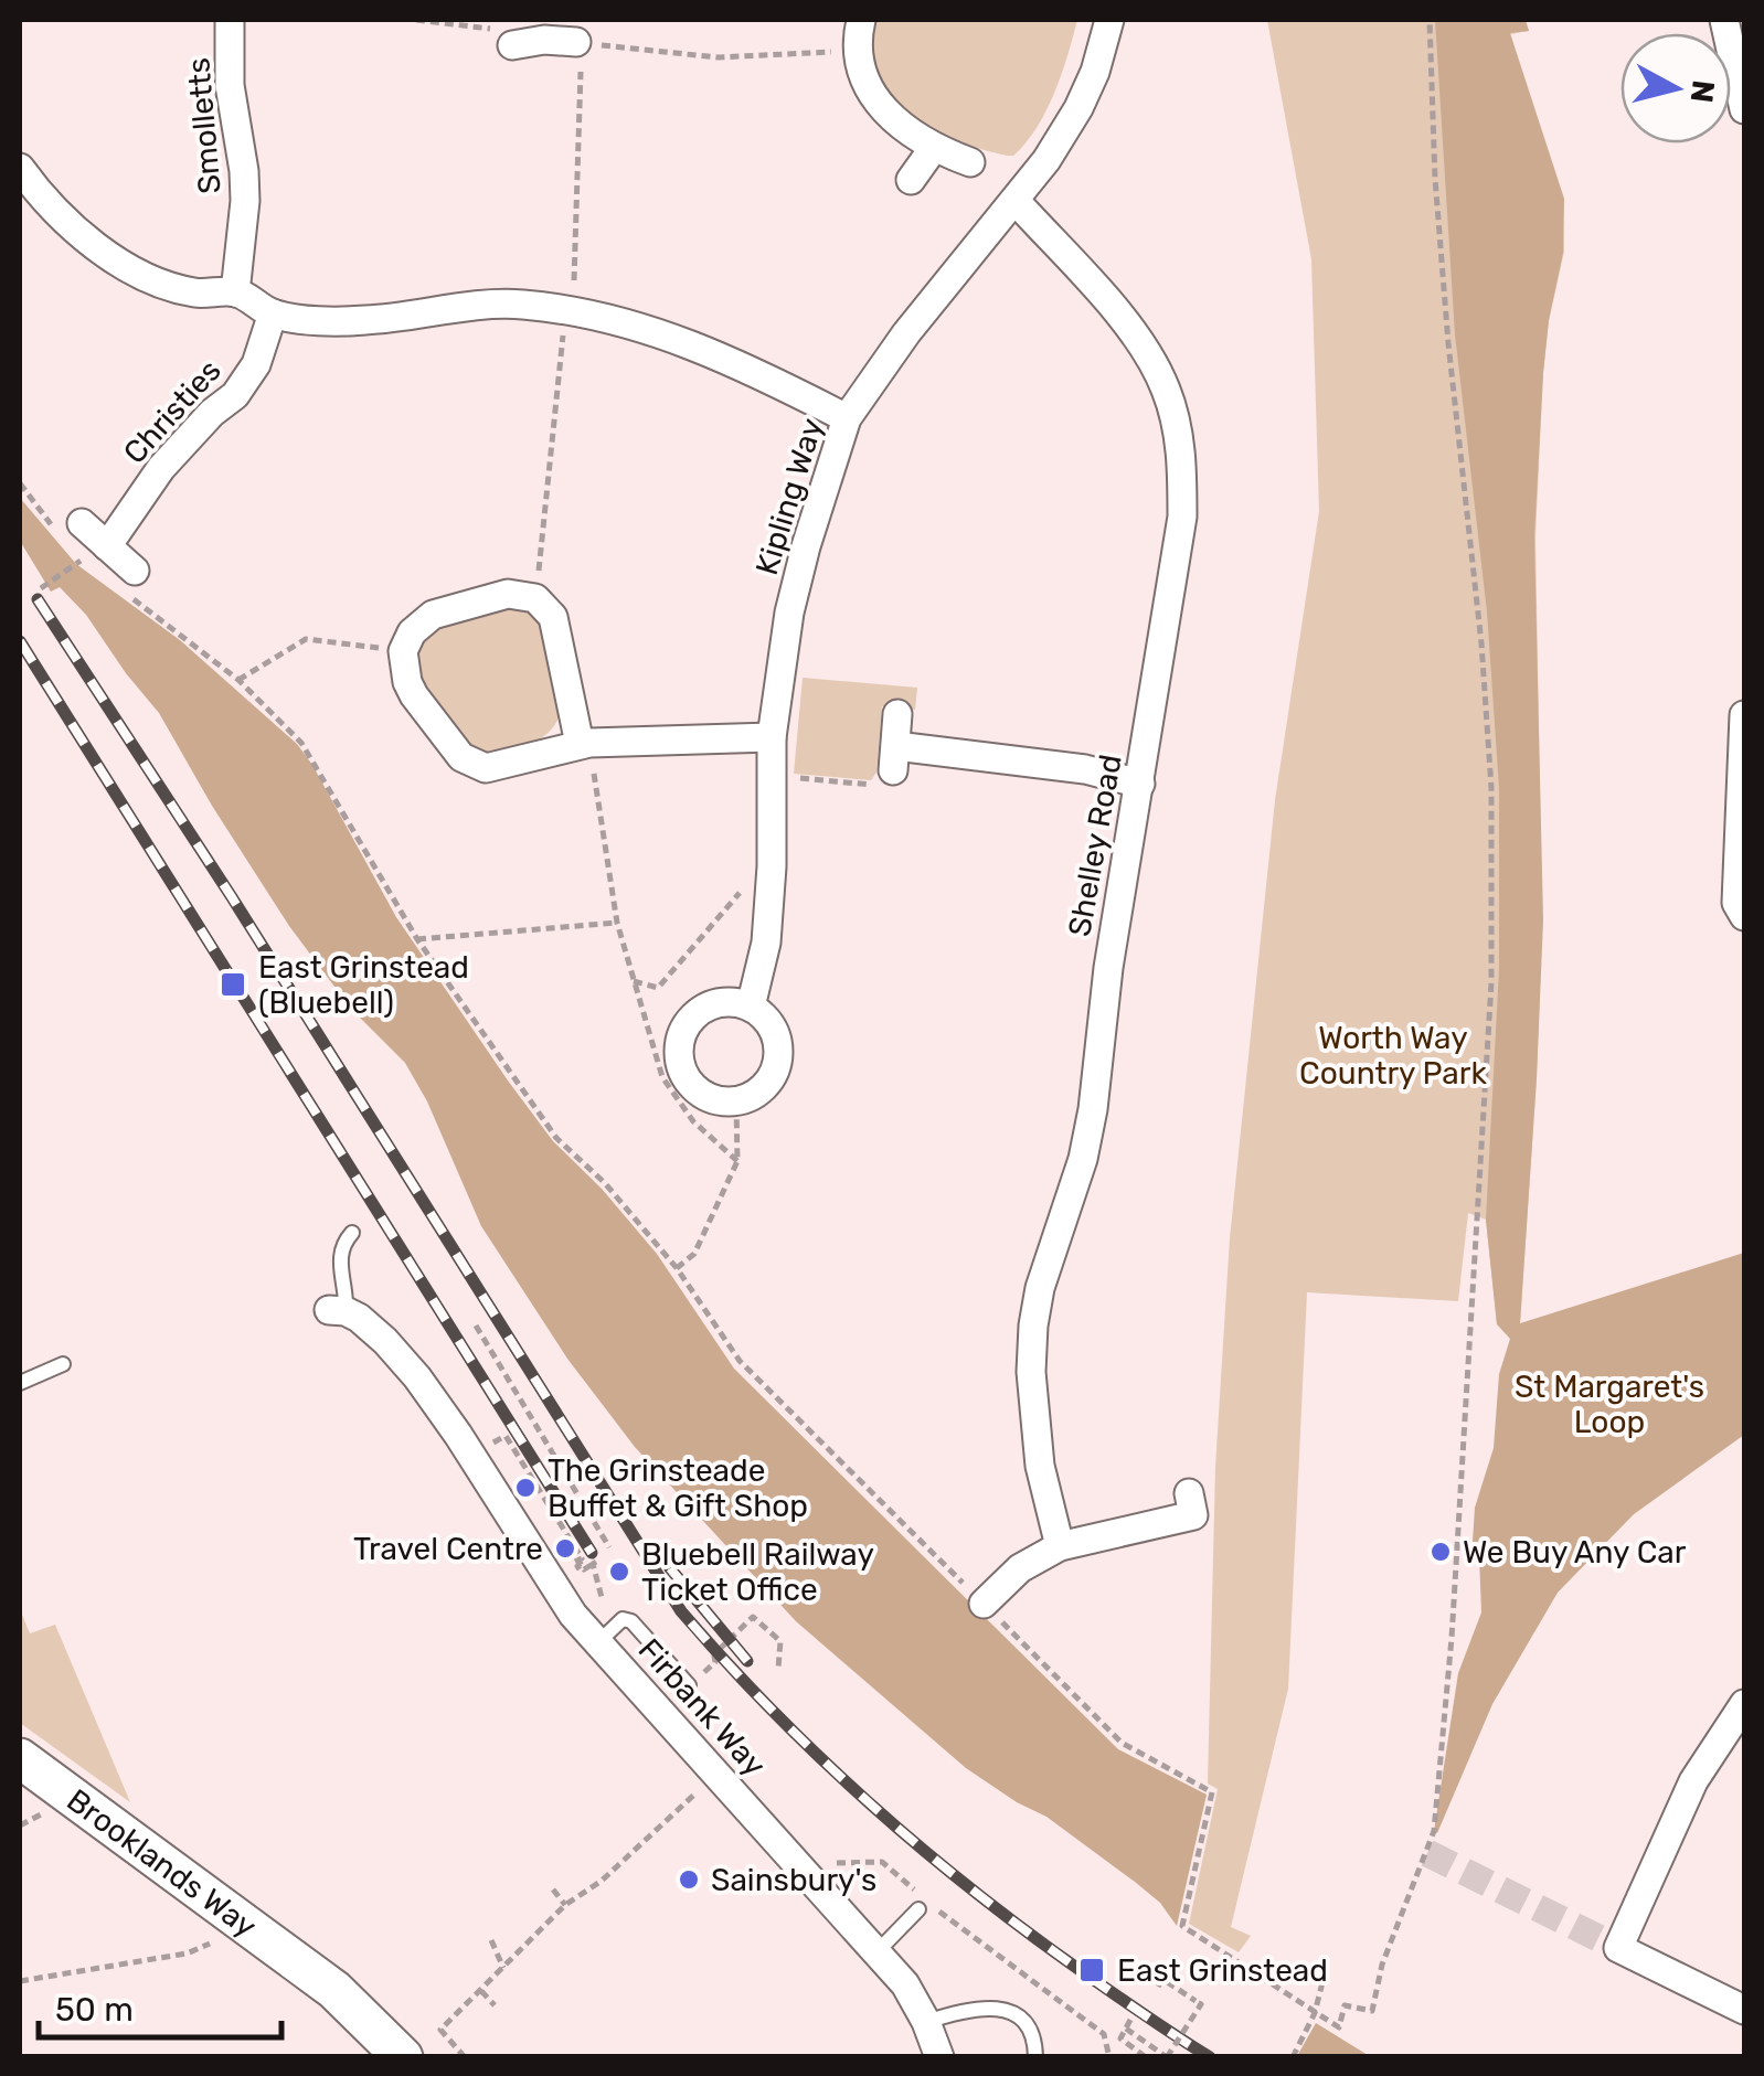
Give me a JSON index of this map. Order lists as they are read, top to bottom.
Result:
{
  "streets": {
    "main road": ["Brooklands Way"],
    "street": [
      "Smolletts",
      "Christies",
      "Kipling Way",
      "Shelley Road",
      "Firbank Way"
    ]
  },
  "crossings": [
    ["Kipling Way", "Shelley Road"]
  ],
  "parks": ["Worth Way Country Park", "St Margaret's Loop"],
  "places": {
    "transit": ["East Grinstead (Bluebell)", "East Grinstead"],
    "other": [
      "The Grinsteade Buffet & Gift Shop",
      "Travel Centre",
      "We Buy Any Car",
      "Bluebell Railway Ticket Office",
      "Sainsbury's"
    ]
  },
  "scale_bar": "50 m",
  "north": "right"
}
